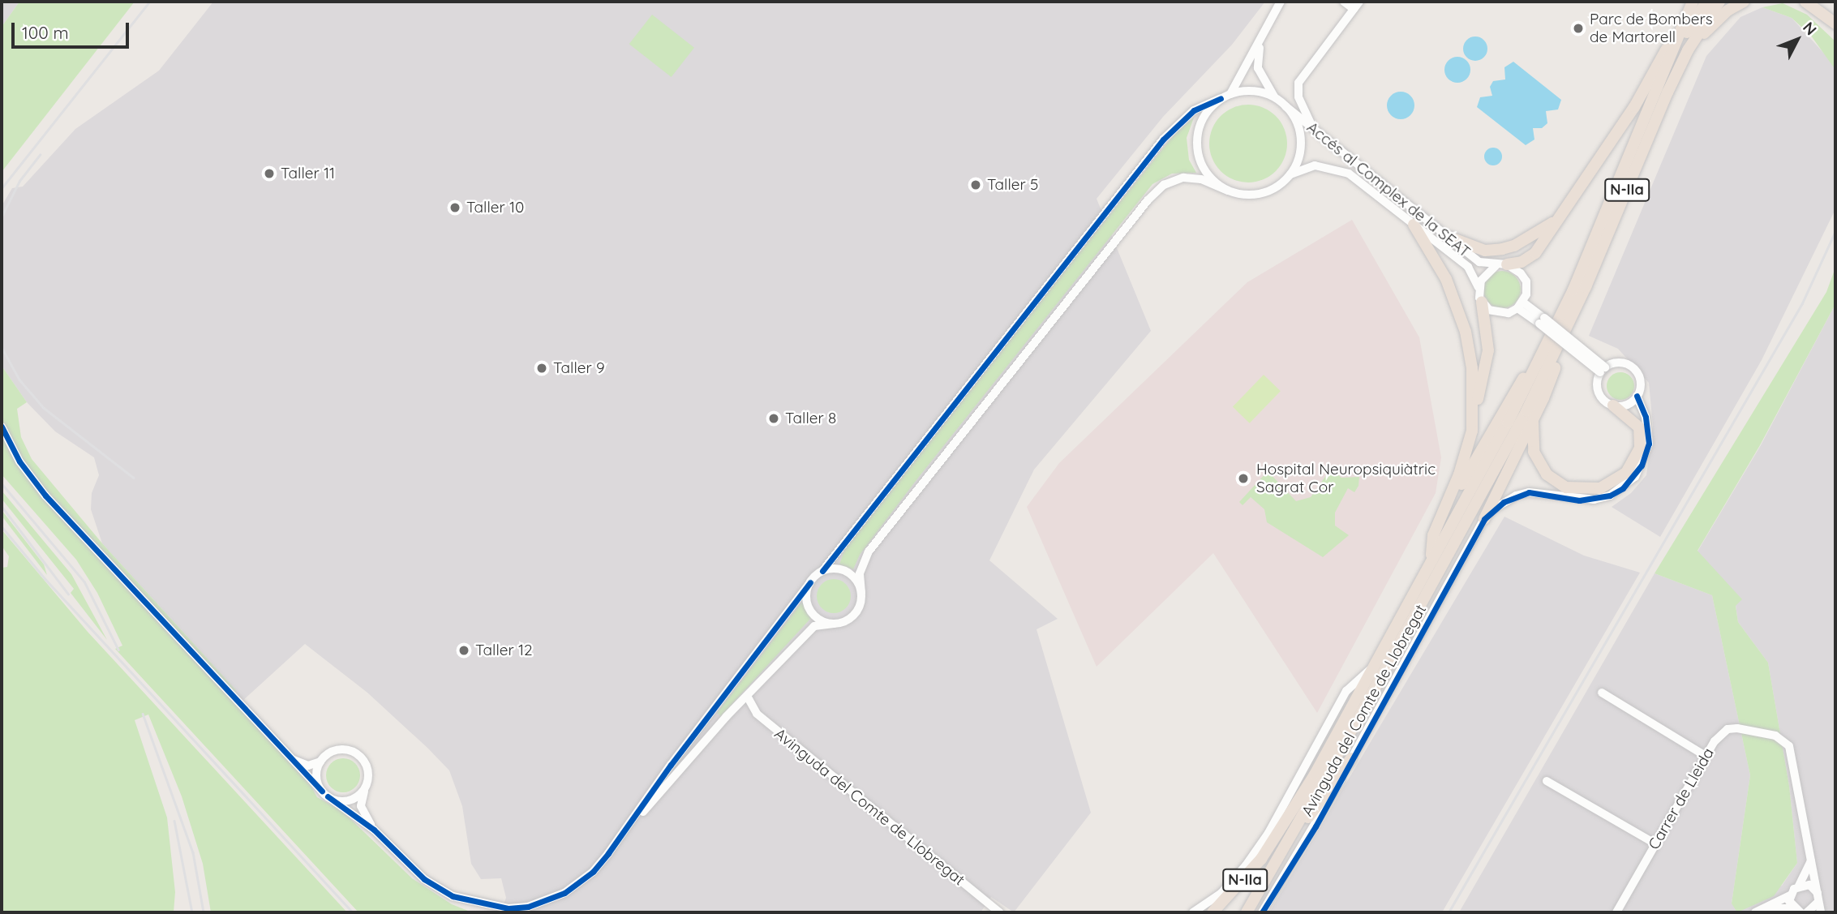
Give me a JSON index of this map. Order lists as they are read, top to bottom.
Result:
{
  "streets": {
    "highway": ["N-IIa"],
    "street": ["Accés al Complex de la SEAT", "Avinguda del Comte de Llobregat", "Carrer de Lleida"]
  },
  "crossings": [
    ["N-IIa", "Avinguda del Comte de Llobregat"]
  ],
  "places": [
    "Parc de Bombers de Martorell",
    "Taller 11",
    "Taller 5",
    "Taller 10",
    "Taller 9",
    "Taller 8",
    "Hospital Neuropsiquiàtric Sagrat Cor",
    "Taller 12"
  ],
  "scale_bar": "100 m",
  "north": "top right"
}
